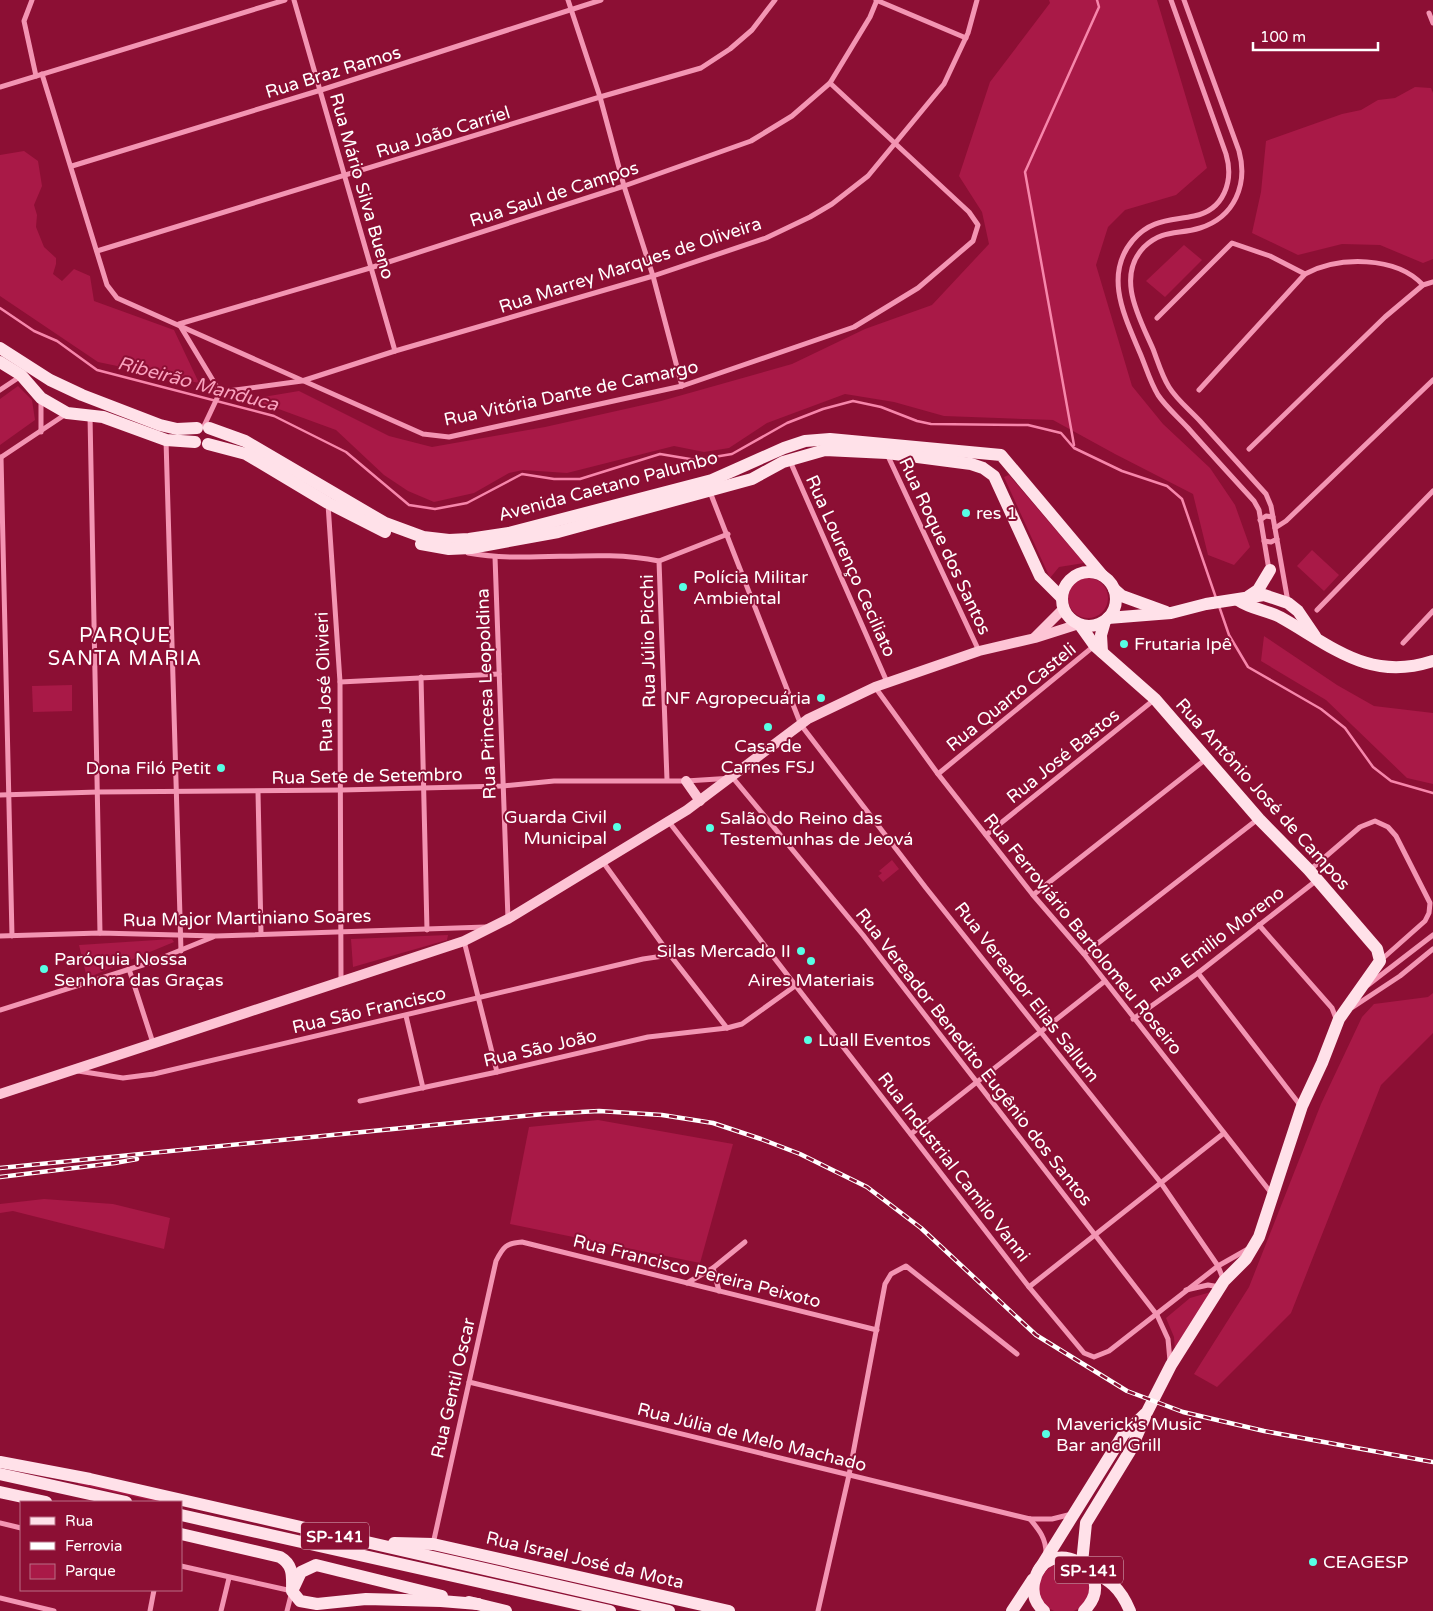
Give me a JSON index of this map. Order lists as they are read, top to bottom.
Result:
{
  "streets": {
    "main road": [
      "Avenida Caetano Palumbo",
      "Rua Antônio José de Campos",
      "SP-141",
      "Rua Israel José da Mota"
    ],
    "street": [
      "Rua Braz Ramos",
      "Rua João Carriel",
      "Rua Mário Silva Bueno",
      "Rua Saul de Campos",
      "Rua Marrey Marques de Oliveira",
      "Rua Vitória Dante de Camargo",
      "Rua Roque dos Santos",
      "Rua Lourenço Ceciliato",
      "Rua Júlio Picchi",
      "Rua José Olivieri",
      "Rua Princesa Leopoldina",
      "Rua Quarto Casteli",
      "Rua José Bastos",
      "Rua Sete de Setembro",
      "Rua Major Martiniano Soares",
      "Rua Ferroviário Bartolomeu Roseiro",
      "Rua Emilio Moreno",
      "Rua Vereador Elias Sallum",
      "Rua São Francisco",
      "Rua São João",
      "Rua Vereador Benedito Eugênio dos Santos",
      "Rua Industrial Camilo Vanni",
      "Rua Francisco Pereira Peixoto",
      "Rua Gentil Oscar",
      "Rua Júlia de Melo Machado"
    ]
  },
  "crossings": [
    ["Rua Braz Ramos", "Rua Mário Silva Bueno"],
    ["Rua Braz Ramos", "Rua Vitória Dante de Camargo"],
    ["Rua João Carriel", "Rua Mário Silva Bueno"],
    ["Rua João Carriel", "Rua Vitória Dante de Camargo"],
    ["Rua Mário Silva Bueno", "Rua Saul de Campos"],
    ["Rua Mário Silva Bueno", "Rua Marrey Marques de Oliveira"],
    ["Rua Saul de Campos", "Rua Vitória Dante de Camargo"],
    ["Rua Marrey Marques de Oliveira", "Rua Vitória Dante de Camargo"],
    ["Avenida Caetano Palumbo", "Rua Roque dos Santos"],
    ["Avenida Caetano Palumbo", "Rua Lourenço Ceciliato"],
    ["Avenida Caetano Palumbo", "Rua Júlio Picchi"],
    ["Avenida Caetano Palumbo", "Rua José Olivieri"],
    ["Avenida Caetano Palumbo", "Rua Antônio José de Campos"],
    ["Avenida Caetano Palumbo", "Rua Vereador Elias Sallum"],
    ["Rua Júlio Picchi", "Rua Princesa Leopoldina"],
    ["Rua Júlio Picchi", "Rua Sete de Setembro"],
    ["Rua José Olivieri", "Rua Sete de Setembro"],
    ["Rua José Olivieri", "Rua Major Martiniano Soares"],
    ["Rua Princesa Leopoldina", "Rua Sete de Setembro"],
    ["Rua Quarto Casteli", "Rua Antônio José de Campos"],
    ["Rua Quarto Casteli", "Rua Ferroviário Bartolomeu Roseiro"],
    ["Rua José Bastos", "Rua Antônio José de Campos"],
    ["Rua José Bastos", "Rua Ferroviário Bartolomeu Roseiro"],
    ["Rua Sete de Setembro", "Rua Vereador Benedito Eugênio dos Santos"],
    ["Rua Antônio José de Campos", "Rua Emilio Moreno"],
    ["Rua Ferroviário Bartolomeu Roseiro", "Rua Emilio Moreno"],
    ["Rua São João", "Rua Industrial Camilo Vanni"],
    ["Rua Vereador Benedito Eugênio dos Santos", "Rua Industrial Camilo Vanni"],
    ["Rua Francisco Pereira Peixoto", "Rua Gentil Oscar"],
    ["Rua Gentil Oscar", "Rua Júlia de Melo Machado"],
    ["Rua Gentil Oscar", "Rua Israel José da Mota"],
    ["SP-141", "Rua Israel José da Mota"]
  ],
  "districts": ["PARQUE SANTA MARIA"],
  "water": ["Ribeirão Manduca"],
  "places": [
    "res 1",
    "Polícia Militar Ambiental",
    "Frutaria Ipê",
    "NF Agropecuária",
    "Casa de Carnes FSJ",
    "Dona Filó Petit",
    "Guarda Civil Municipal",
    "Salão do Reino das Testemunhas de Jeová",
    "Silas Mercado II",
    "Aires Materiais",
    "Paróquia Nossa Senhora das Graças",
    "Luall Eventos",
    "Maverick's Music Bar and Grill",
    "CEAGESP"
  ],
  "legend": ["Rua", "Ferrovia", "Parque"],
  "scale_bar": "100 m"
}
